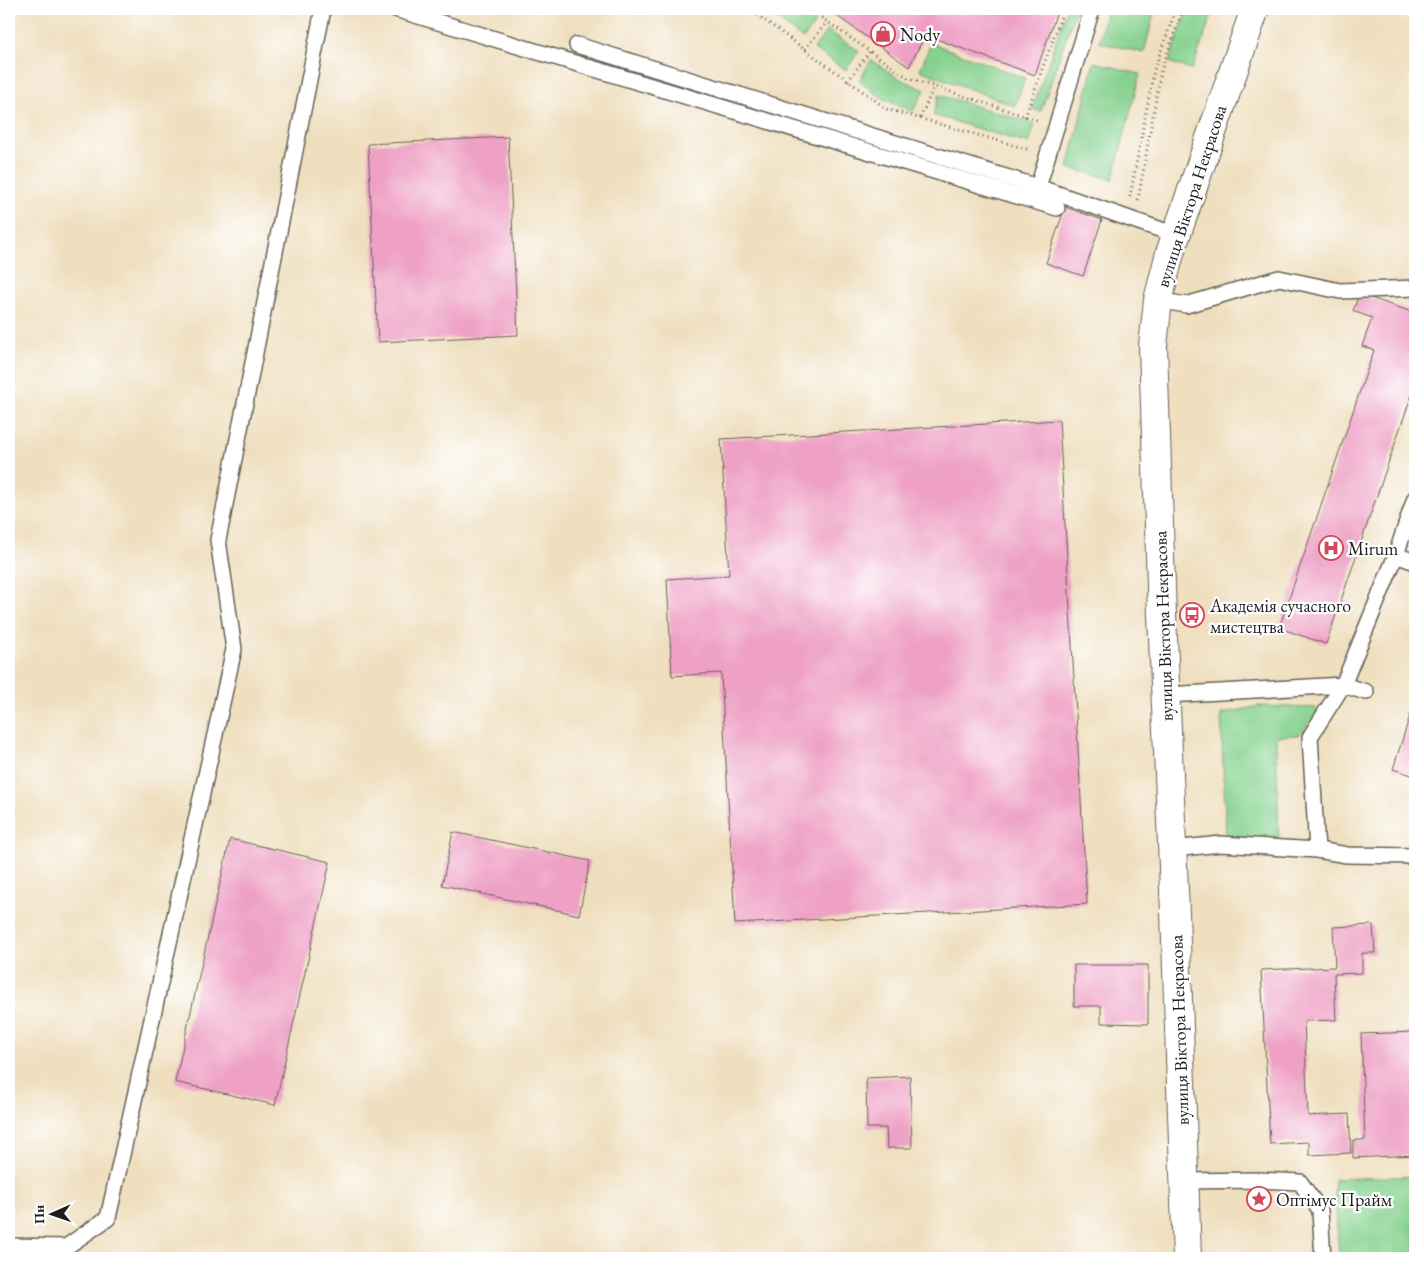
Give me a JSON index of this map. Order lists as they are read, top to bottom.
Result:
{
  "streets": {
    "main road": ["вулиця Віктора Некрасова"]
  },
  "places": {
    "shop": ["Nody"],
    "hospital": ["Mirum"],
    "bus stop": ["Академія сучасного мистецтва"],
    "place": ["Оптімус Прайм"]
  },
  "north": "left"
}
